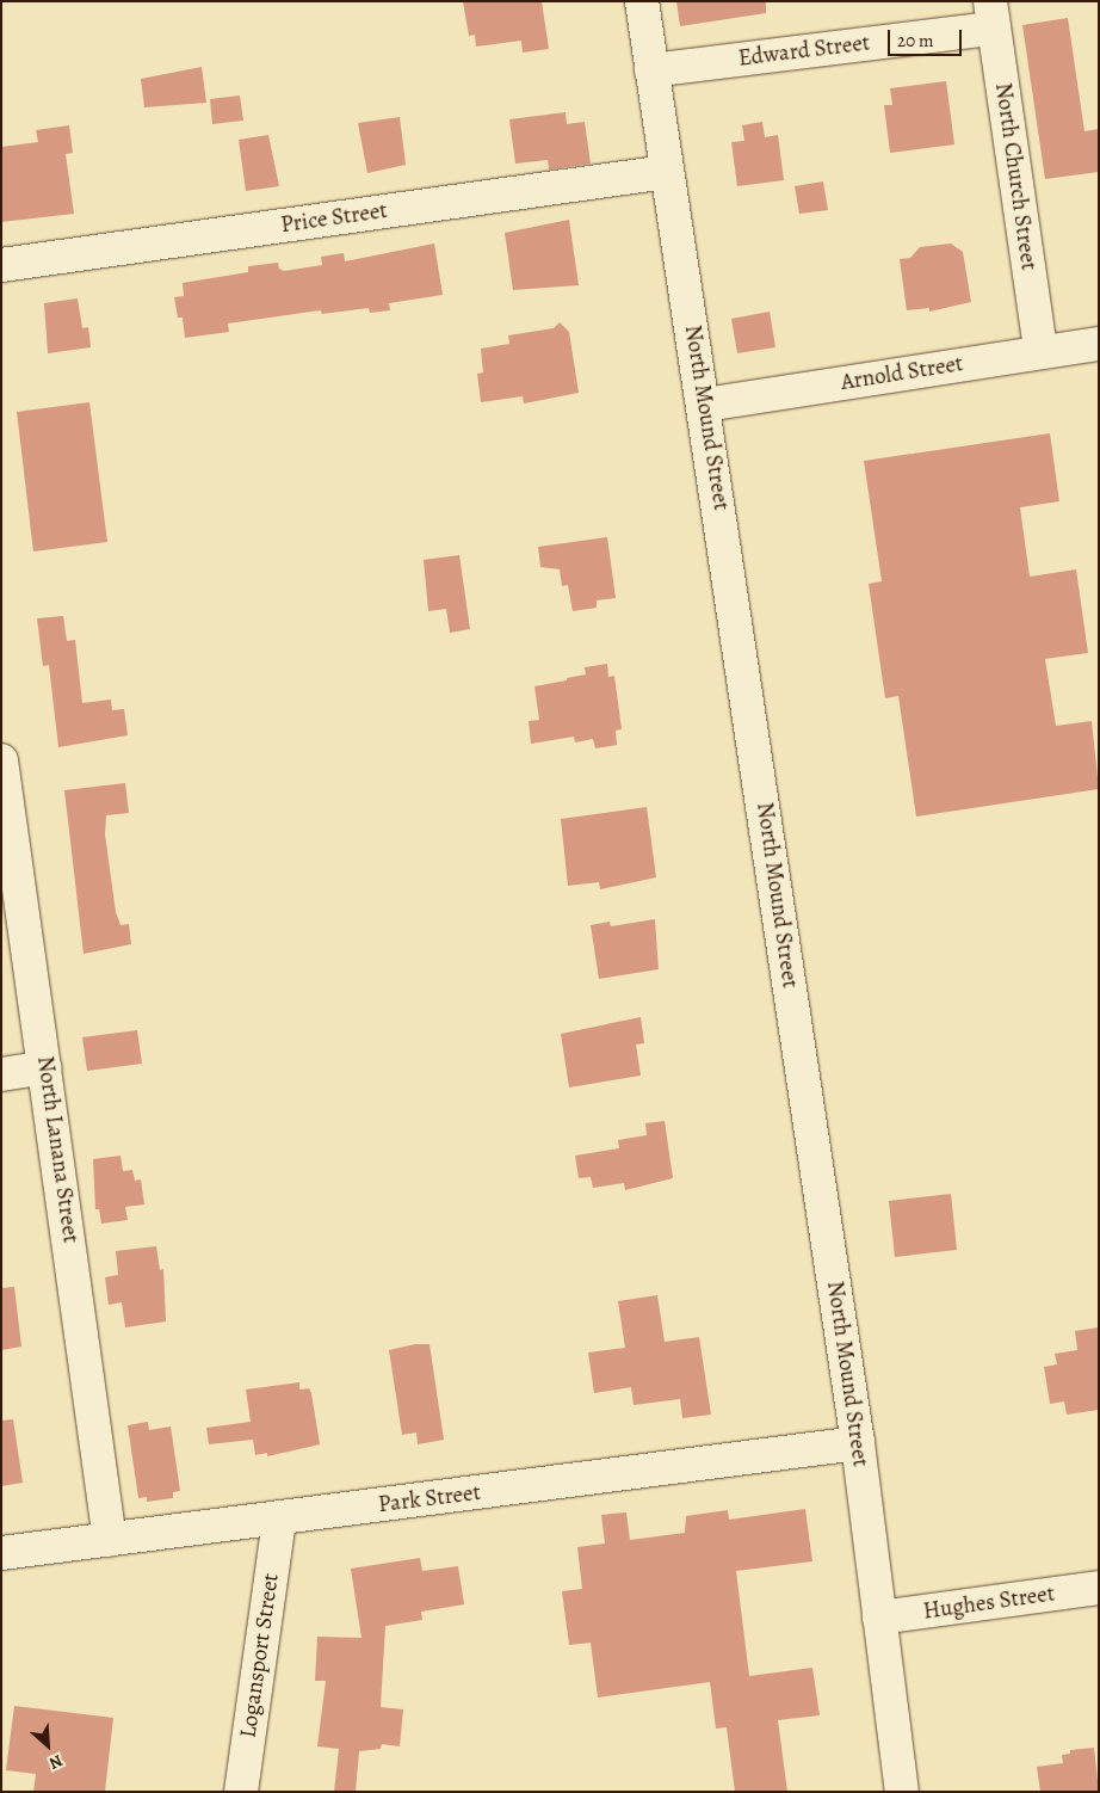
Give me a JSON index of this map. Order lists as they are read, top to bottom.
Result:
{
  "streets": {
    "street": [
      "Edward Street",
      "North Church Street",
      "Price Street",
      "Arnold Street",
      "North Mound Street",
      "North Lanana Street",
      "Park Street",
      "Hughes Street",
      "Logansport Street"
    ]
  },
  "crossings": [
    ["Edward Street", "North Church Street"],
    ["Edward Street", "North Mound Street"],
    ["North Church Street", "Arnold Street"],
    ["Price Street", "North Mound Street"],
    ["Arnold Street", "North Mound Street"],
    ["North Mound Street", "Park Street"],
    ["North Mound Street", "Hughes Street"],
    ["North Lanana Street", "Park Street"],
    ["Park Street", "Logansport Street"]
  ],
  "scale_bar": "20 m",
  "north": "bottom right"
}
